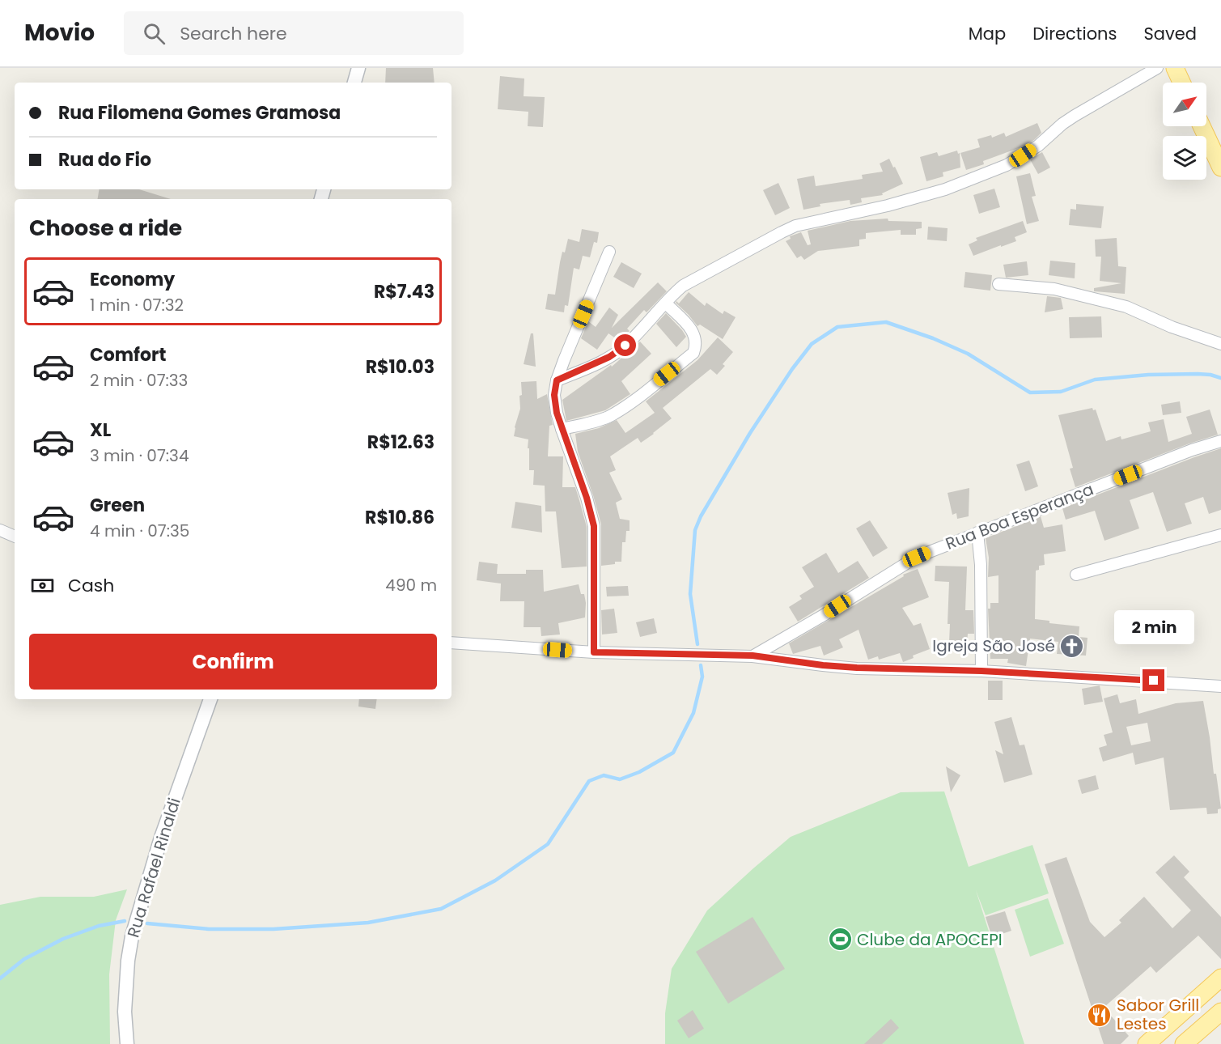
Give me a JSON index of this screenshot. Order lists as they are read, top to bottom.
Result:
{
  "streets": {
    "street": ["Rua Boa Esperança", "Rua Rafael Rinaldi"]
  },
  "places": {
    "church": ["Igreja São José"],
    "sports": ["Clube da APOCEPI"],
    "restaurant": ["Sabor Grill Lestes"]
  },
  "north": "top right",
  "page": {
    "header": "Movio",
    "search": "Search here",
    "nav": ["Map", "Directions", "Saved"],
    "banner": ["Rua Filomena Gomes Gramosa", "Rua do Fio"],
    "heading": "Choose a ride",
    "list": [
      {
        "name": "Economy",
        "note": "1 min · 07:32",
        "value": "R$7.43"
      },
      {
        "name": "Comfort",
        "note": "2 min · 07:33",
        "value": "R$10.03"
      },
      {
        "name": "XL",
        "note": "3 min · 07:34",
        "value": "R$12.63"
      },
      {
        "name": "Green",
        "note": "4 min · 07:35",
        "value": "R$10.86"
      }
    ],
    "pay": ["Cash", "490 m"],
    "bubble": "2 min",
    "buttons": "Confirm"
  }
}
